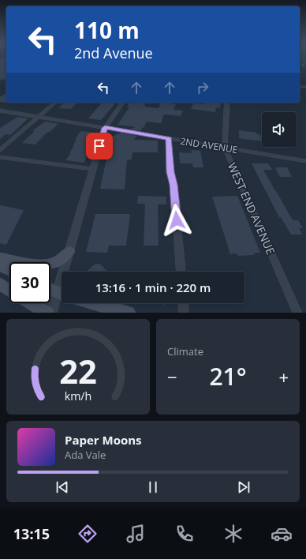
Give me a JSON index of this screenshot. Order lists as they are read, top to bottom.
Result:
{
  "streets": {
    "street": ["2ND AVENUE", "WEST END AVENUE"]
  },
  "crossings": [
    ["2ND AVENUE", "WEST END AVENUE"]
  ],
  "page": {
    "turn": ["110 m", "2nd Avenue"],
    "limit": "30",
    "trip": "13:16 · 1 min · 220 m",
    "tile": "Climate",
    "heat": ["−", "21°", "+"],
    "song": ["Paper Moons", "Ada Vale"],
    "tabs": "13:15",
    "gauge": ["22", "km/h"]
  }
}
